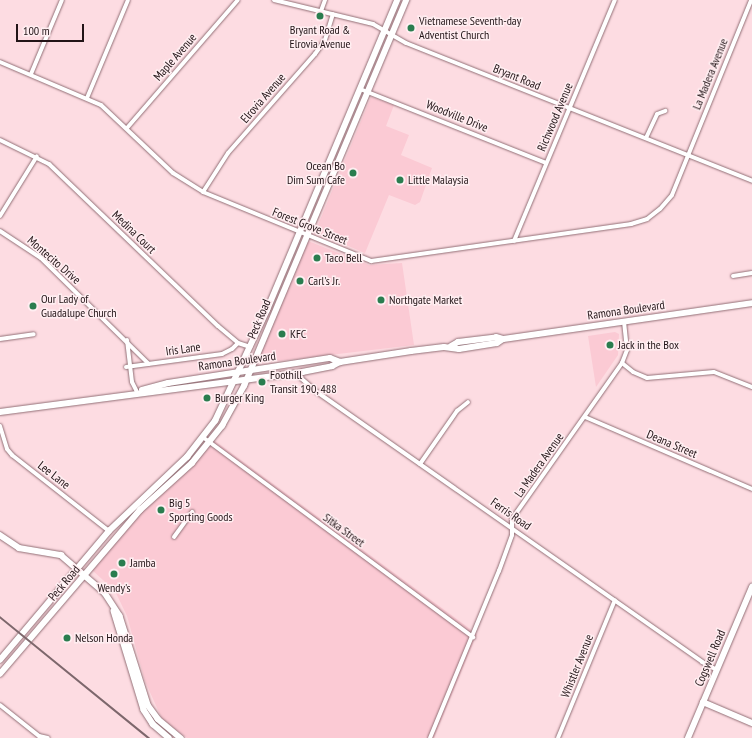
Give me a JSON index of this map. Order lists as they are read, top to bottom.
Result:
{
  "streets": {
    "main road": ["Ramona Boulevard", "Peck Road", "Cogswell Road"],
    "street": [
      "Maple Avenue",
      "La Madera Avenue",
      "Bryant Road",
      "Elrovia Avenue",
      "Woodville Drive",
      "Richwood Avenue",
      "Forest Grove Street",
      "Medina Court",
      "Montecito Drive",
      "Iris Lane",
      "Deana Street",
      "Lee Lane",
      "Ferris Road",
      "Sitka Street",
      "Whistler Avenue"
    ]
  },
  "crossings": [
    ["Maple Avenue", "Forest Grove Street"],
    ["La Madera Avenue", "Bryant Road"],
    ["La Madera Avenue", "Forest Grove Street"],
    ["La Madera Avenue", "Ramona Boulevard"],
    ["La Madera Avenue", "Deana Street"],
    ["La Madera Avenue", "Ferris Road"],
    ["La Madera Avenue", "Sitka Street"],
    ["Bryant Road", "Elrovia Avenue"],
    ["Bryant Road", "Richwood Avenue"],
    ["Bryant Road", "Forest Grove Street"],
    ["Bryant Road", "Peck Road"],
    ["Elrovia Avenue", "Forest Grove Street"],
    ["Woodville Drive", "Richwood Avenue"],
    ["Woodville Drive", "Peck Road"],
    ["Richwood Avenue", "Forest Grove Street"],
    ["Forest Grove Street", "Peck Road"],
    ["Medina Court", "Peck Road"],
    ["Medina Court", "Iris Lane"],
    ["Montecito Drive", "Iris Lane"],
    ["Ramona Boulevard", "Peck Road"],
    ["Ramona Boulevard", "Ferris Road"],
    ["Peck Road", "Lee Lane"],
    ["Peck Road", "Sitka Street"],
    ["Ferris Road", "Cogswell Road"],
    ["Ferris Road", "Whistler Avenue"]
  ],
  "places": [
    "Bryant Road & Elrovia Avenue",
    "Vietnamese Seventh-day Adventist Church",
    "Ocean Bo Dim Sum Cafe",
    "Little Malaysia",
    "Taco Bell",
    "Carl's Jr.",
    "Northgate Market",
    "Our Lady of Guadalupe Church",
    "KFC",
    "Jack in the Box",
    "Foothill Transit 190, 488",
    "Burger King",
    "Big 5 Sporting Goods",
    "Jamba",
    "Wendy's",
    "Nelson Honda"
  ],
  "scale_bar": "100 m"
}
